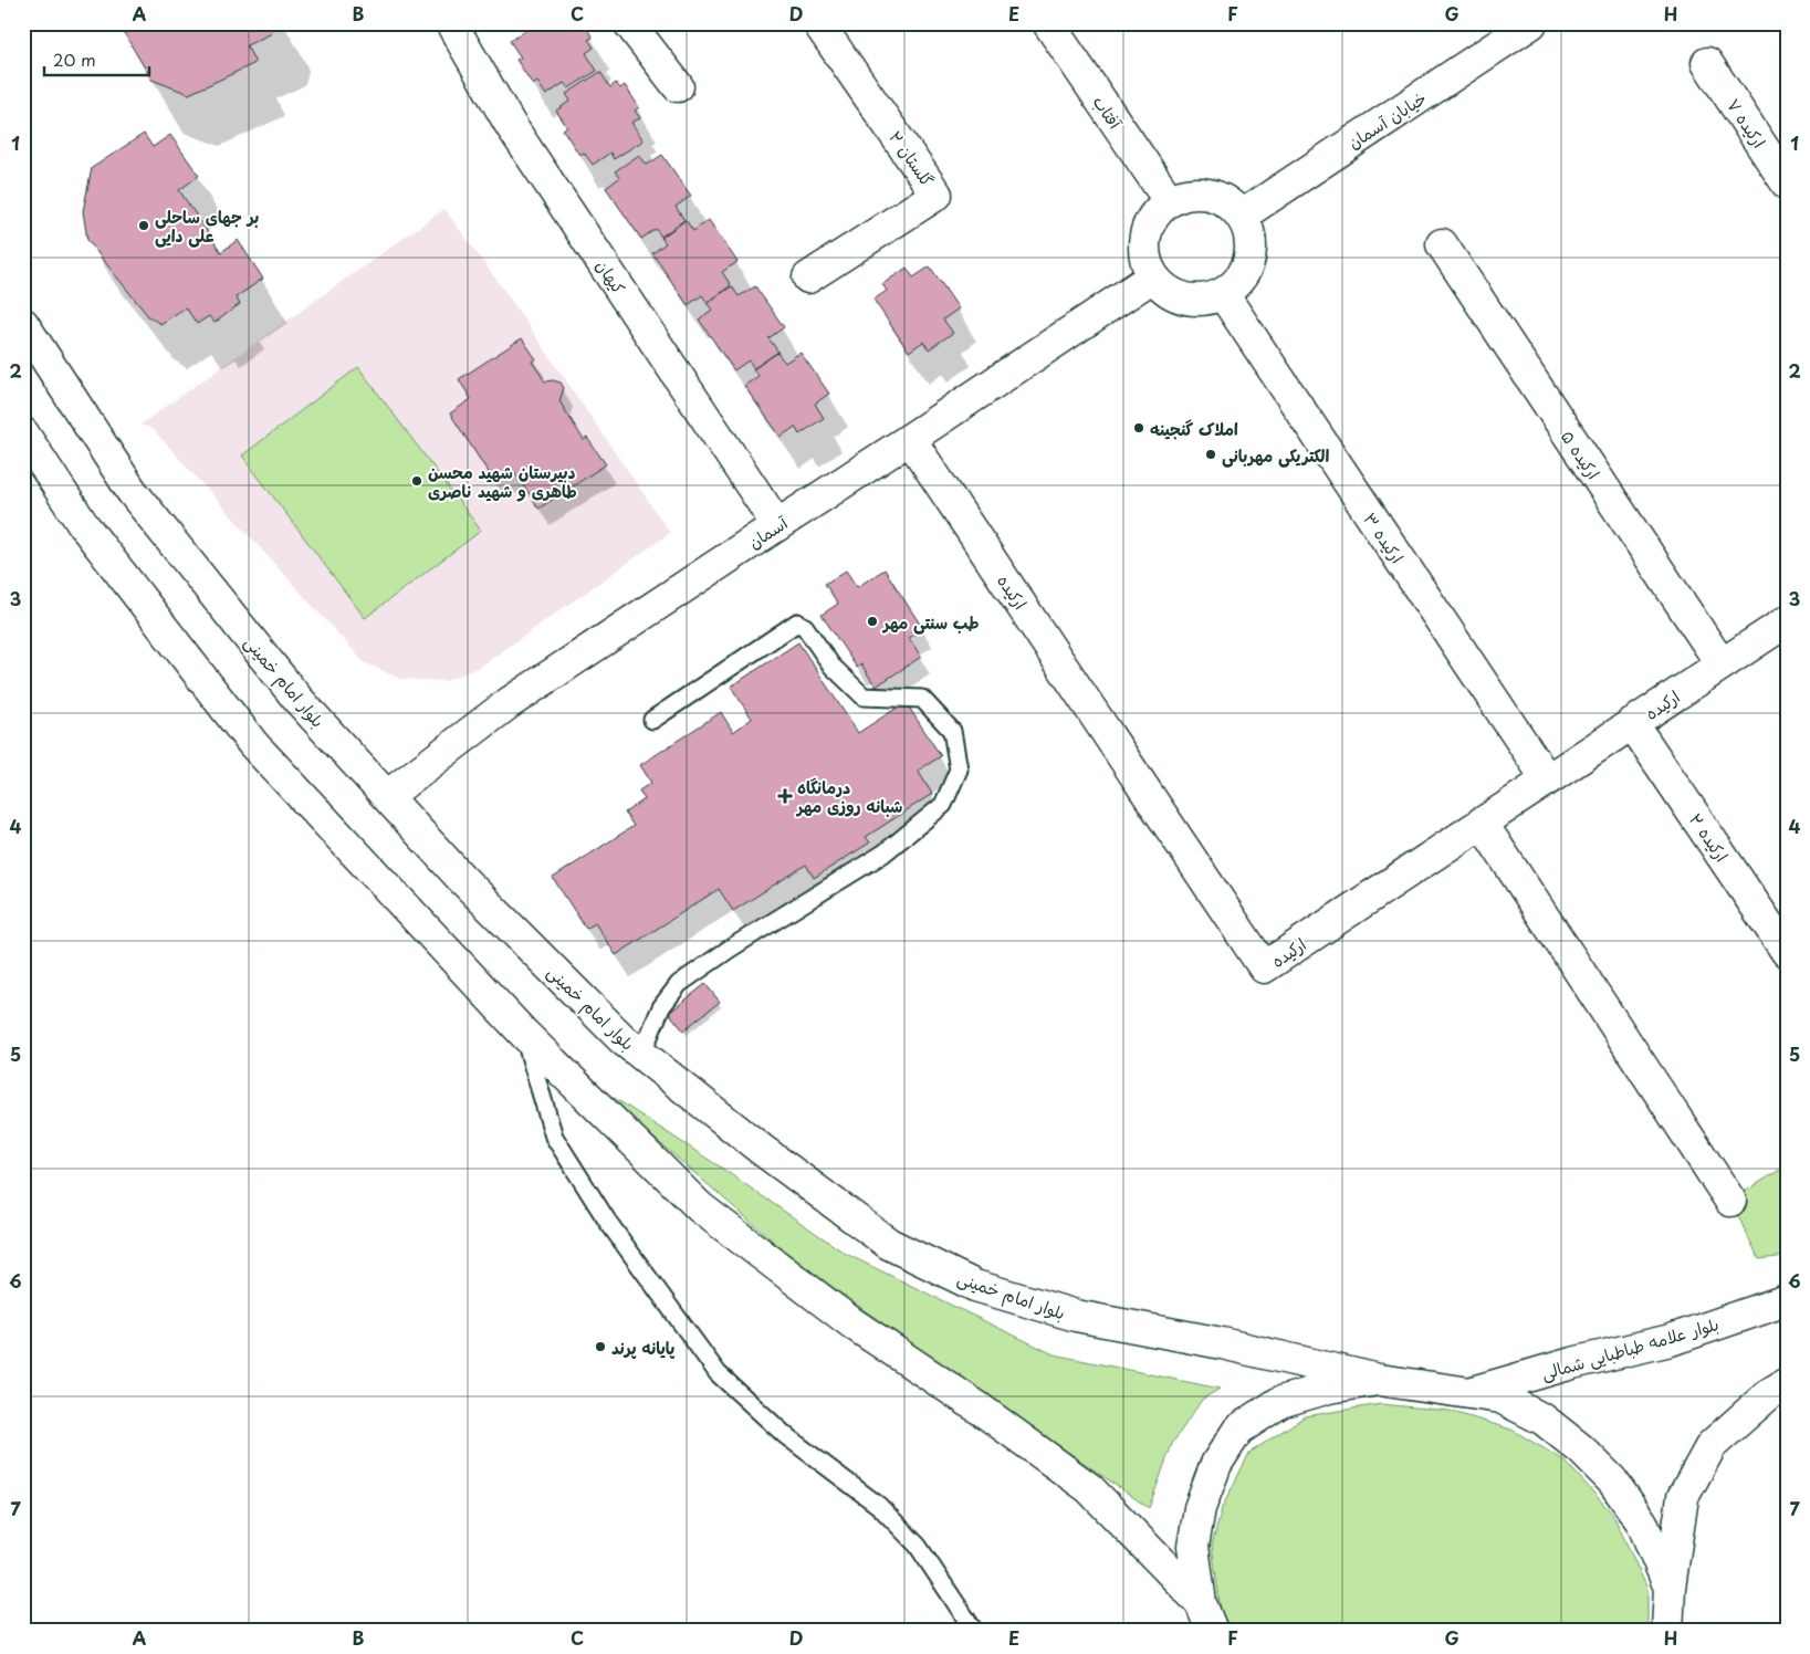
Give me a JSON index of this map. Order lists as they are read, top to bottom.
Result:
{
  "streets": {
    "street": [
      "آفتاب",
      "خیابان آسمان",
      "ارکیده ۷",
      "گلستان ۲",
      "کیهان",
      "ارکیده ۵",
      "آسمان",
      "ارکیده ۳",
      "ارکیده",
      "بلوار امام خمینی",
      "ارکیده ۲",
      "بلوار علامه طباطبایی شمالی"
    ]
  },
  "crossings": [
    ["آفتاب", "خیابان آسمان"],
    ["آفتاب", "آسمان"],
    ["آفتاب", "ارکیده ۳"],
    ["خیابان آسمان", "آسمان"],
    ["خیابان آسمان", "ارکیده ۳"],
    ["کیهان", "آسمان"],
    ["ارکیده ۵", "ارکیده"],
    ["آسمان", "ارکیده ۳"],
    ["آسمان", "ارکیده"],
    ["آسمان", "بلوار امام خمینی"],
    ["ارکیده ۳", "ارکیده"],
    ["ارکیده", "ارکیده ۲"]
  ],
  "places": {
    "other": [
      "بر جهای ساحلی علی دایی",
      "املاک گنجینه",
      "الکتریکی مهربانی",
      "دبیرستان شهید محسن طاهری و شهید ناصری",
      "طب سنتی مهر",
      "پایانه پرند"
    ],
    "health": ["درمانگاه شبانه روزی مهر"]
  },
  "scale_bar": "20 m",
  "grid": {
    "columns": [
      "A",
      "B",
      "C",
      "D",
      "E",
      "F",
      "G",
      "H"
    ],
    "rows": [
      "1",
      "2",
      "3",
      "4",
      "5",
      "6",
      "7"
    ]
  }
}
